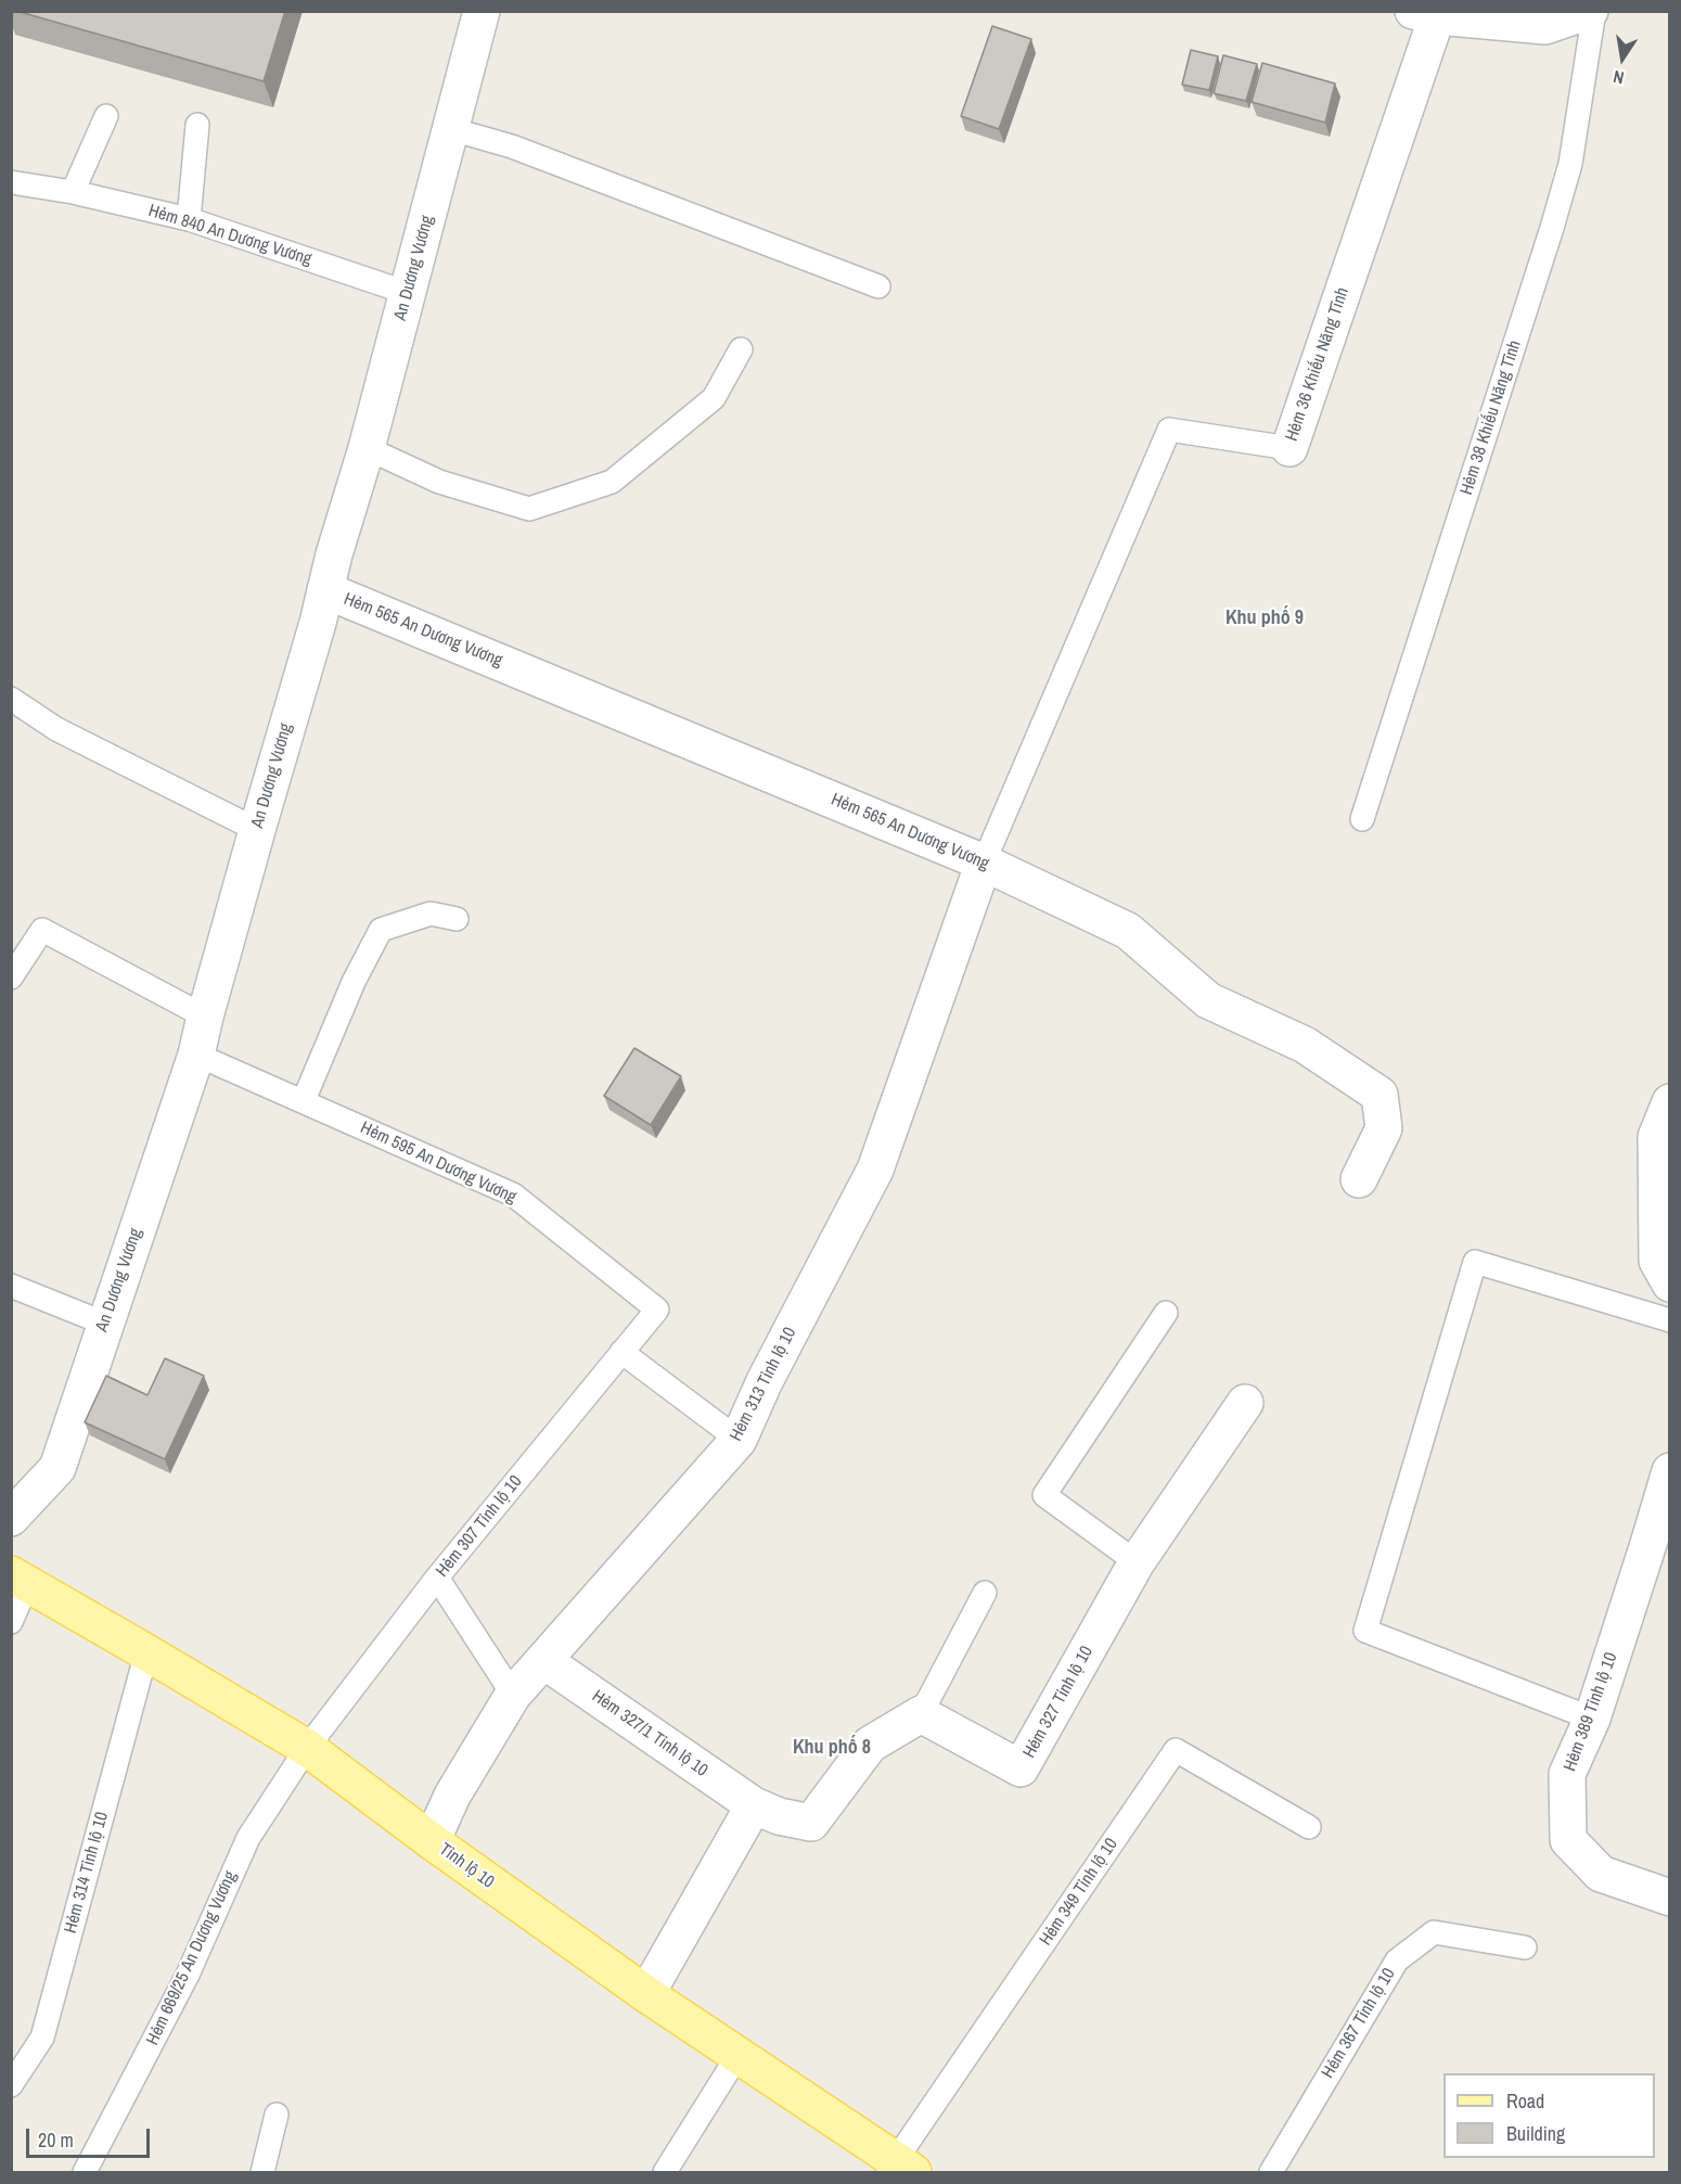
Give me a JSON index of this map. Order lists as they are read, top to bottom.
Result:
{
  "streets": {
    "main road": ["Tỉnh lộ 10"],
    "street": [
      "An Dương Vương",
      "Hẻm 36 Khiếu Năng Tĩnh",
      "Hẻm 565 An Dương Vương",
      "Hẻm 313 Tỉnh lộ 10",
      "Hẻm 327 Tỉnh lộ 10",
      "Hẻm 389 Tỉnh lộ 10",
      "Hẻm 327/1 Tỉnh lộ 10"
    ],
    "lane": [
      "Hẻm 840 An Dương Vương",
      "Hẻm 38 Khiếu Năng Tĩnh",
      "Hẻm 595 An Dương Vương",
      "Hẻm 307 Tỉnh lộ 10",
      "Hẻm 314 Tỉnh lộ 10",
      "Hẻm 349 Tỉnh lộ 10",
      "Hẻm 669/25 An Dương Vương",
      "Hẻm 367 Tỉnh lộ 10"
    ]
  },
  "crossings": [
    ["Hẻm 840 An Dương Vương", "An Dương Vương"],
    ["An Dương Vương", "Hẻm 565 An Dương Vương"],
    ["An Dương Vương", "Hẻm 595 An Dương Vương"],
    ["Hẻm 36 Khiếu Năng Tĩnh", "Hẻm 565 An Dương Vương"],
    ["Hẻm 36 Khiếu Năng Tĩnh", "Hẻm 313 Tỉnh lộ 10"],
    ["Hẻm 565 An Dương Vương", "Hẻm 313 Tỉnh lộ 10"],
    ["Hẻm 595 An Dương Vương", "Hẻm 307 Tỉnh lộ 10"],
    ["Hẻm 313 Tỉnh lộ 10", "Hẻm 327/1 Tỉnh lộ 10"],
    ["Hẻm 313 Tỉnh lộ 10", "Tỉnh lộ 10"],
    ["Hẻm 307 Tỉnh lộ 10", "Tỉnh lộ 10"],
    ["Hẻm 307 Tỉnh lộ 10", "Hẻm 669/25 An Dương Vương"],
    ["Tỉnh lộ 10", "Hẻm 314 Tỉnh lộ 10"],
    ["Tỉnh lộ 10", "Hẻm 349 Tỉnh lộ 10"],
    ["Tỉnh lộ 10", "Hẻm 669/25 An Dương Vương"]
  ],
  "districts": ["Khu phố 9", "Khu phố 8"],
  "legend": ["Road", "Building"],
  "scale_bar": "20 m",
  "north": "bottom"
}
